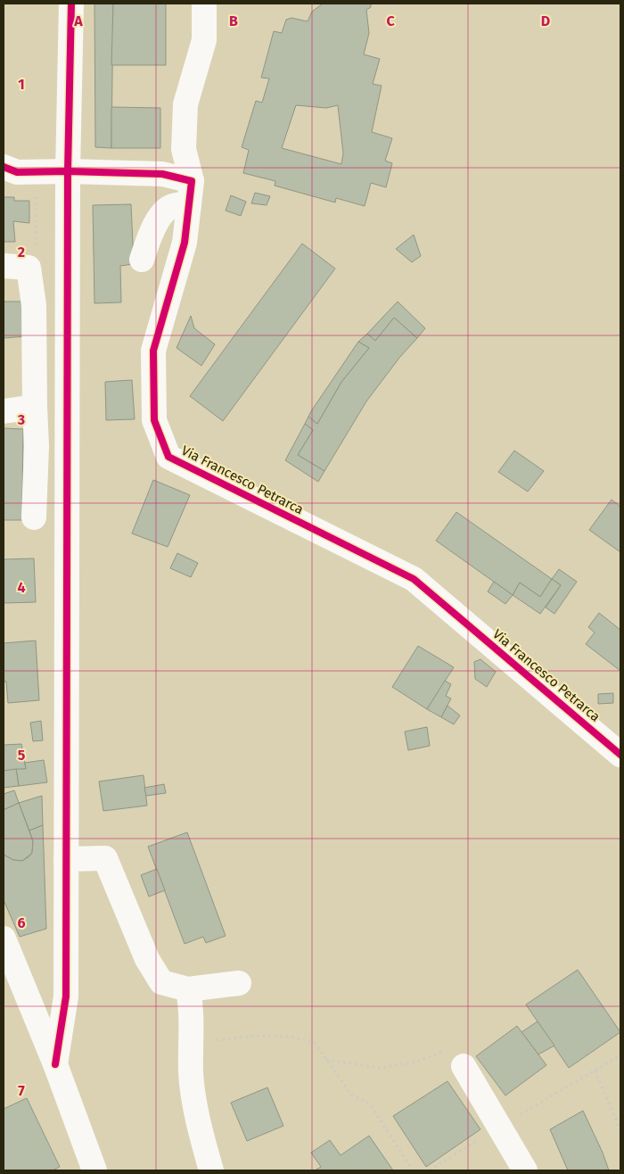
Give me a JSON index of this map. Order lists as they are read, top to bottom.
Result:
{
  "streets": {
    "street": ["Via Francesco Petrarca"]
  },
  "grid": {
    "columns": [
      "A",
      "B",
      "C",
      "D"
    ],
    "rows": [
      "1",
      "2",
      "3",
      "4",
      "5",
      "6",
      "7"
    ]
  }
}
